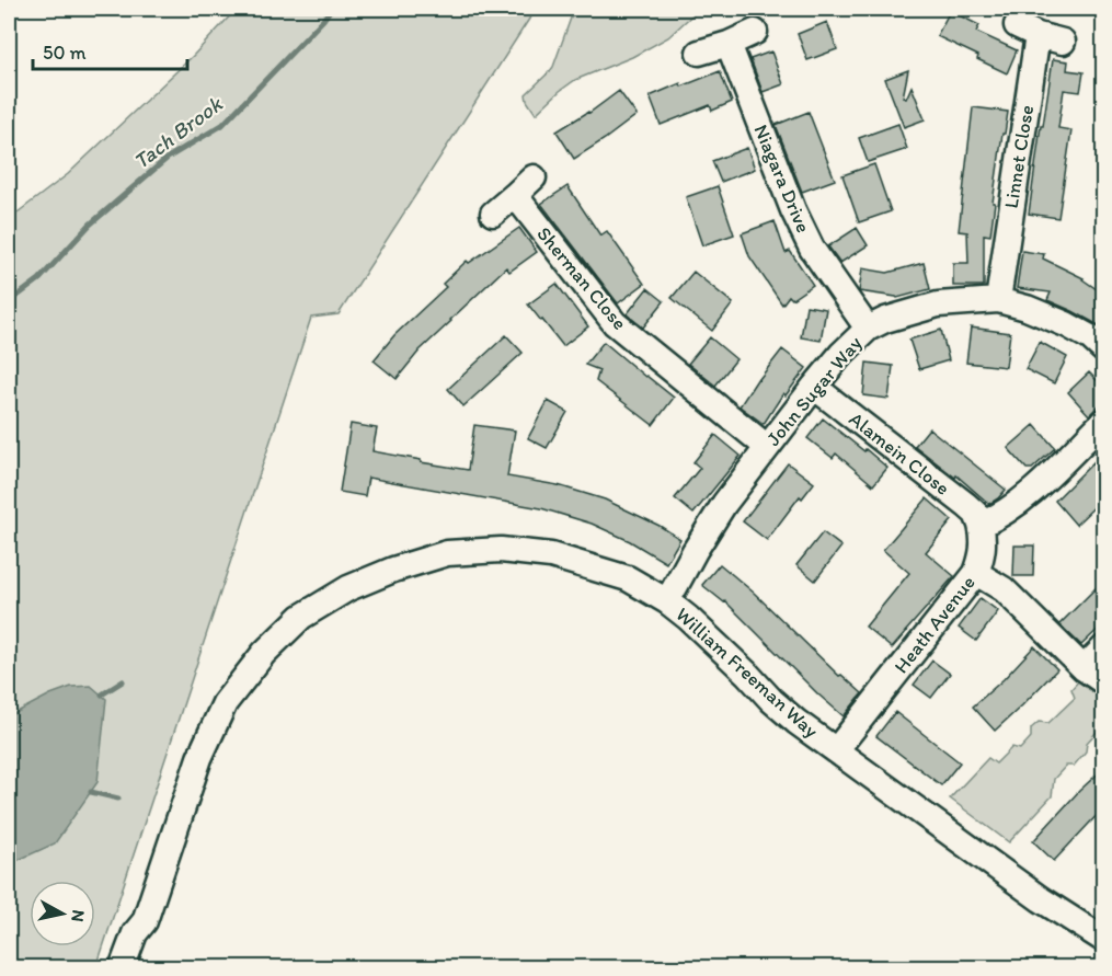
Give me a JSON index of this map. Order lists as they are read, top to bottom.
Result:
{
  "streets": {
    "street": [
      "Linnet Close",
      "Niagara Drive",
      "Sherman Close",
      "John Sugar Way",
      "Alamein Close",
      "Heath Avenue",
      "William Freeman Way"
    ]
  },
  "crossings": [
    ["Linnet Close", "John Sugar Way"],
    ["Niagara Drive", "John Sugar Way"],
    ["Sherman Close", "John Sugar Way"],
    ["John Sugar Way", "Alamein Close"],
    ["John Sugar Way", "William Freeman Way"],
    ["Alamein Close", "Heath Avenue"],
    ["Heath Avenue", "William Freeman Way"]
  ],
  "water": ["Tach Brook"],
  "scale_bar": "50 m",
  "north": "right"
}
